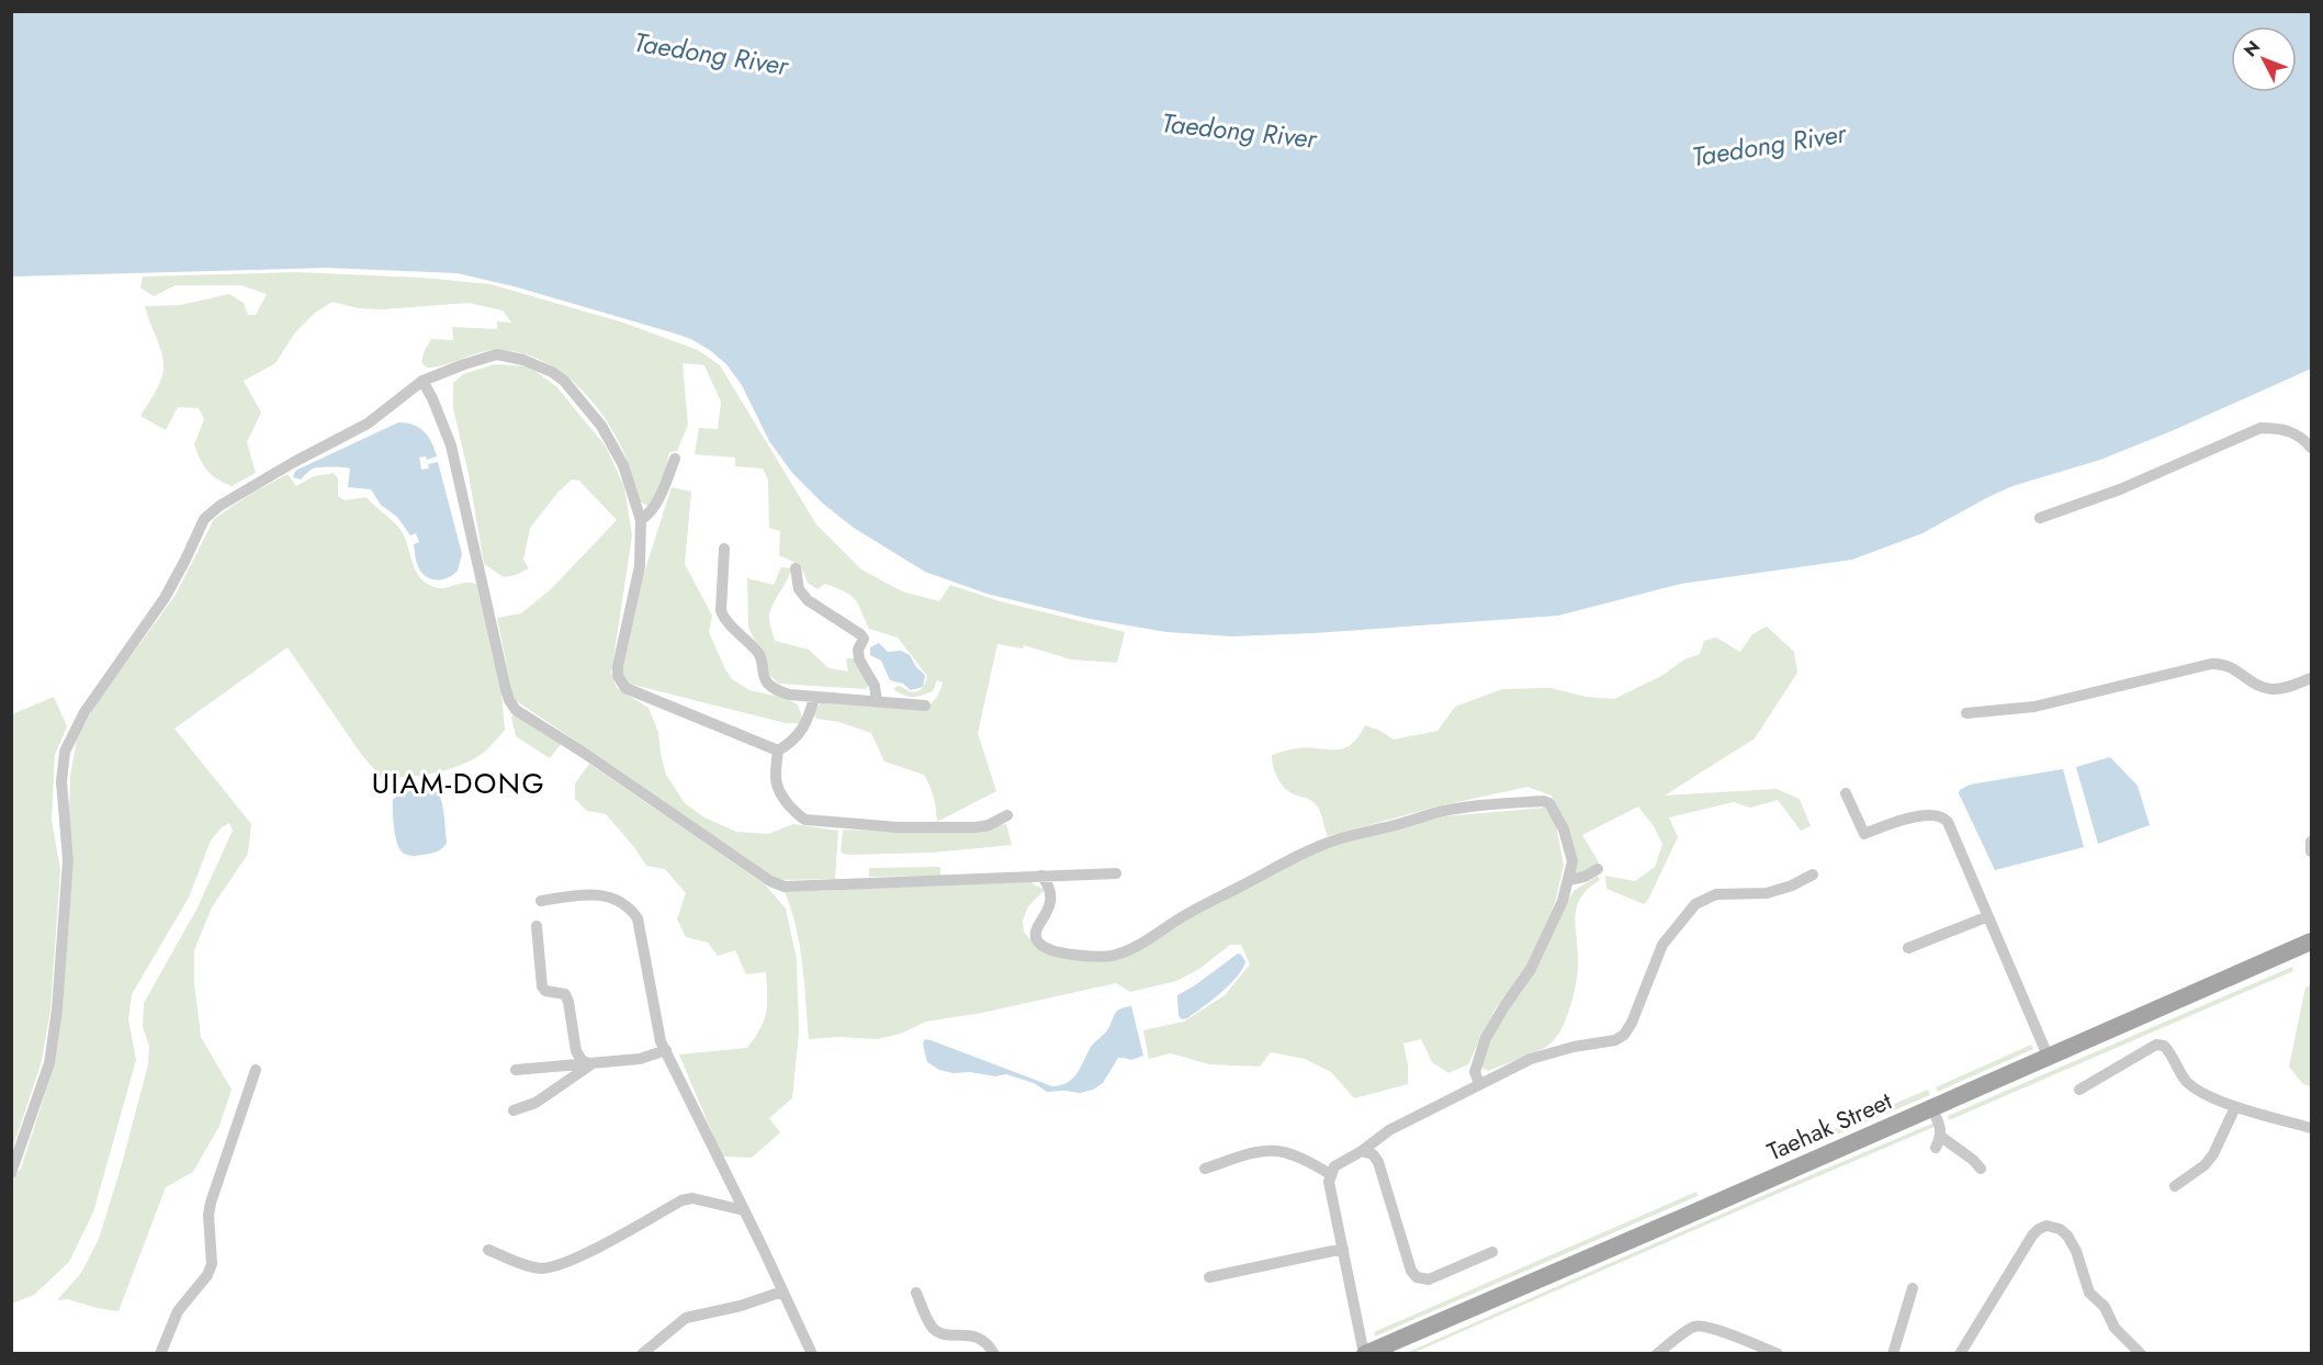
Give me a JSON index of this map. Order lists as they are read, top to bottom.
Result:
{
  "streets": {
    "main road": ["Taehak Street"]
  },
  "districts": ["UIAM-DONG"],
  "water": ["Taedong River"],
  "north": "top left"
}
